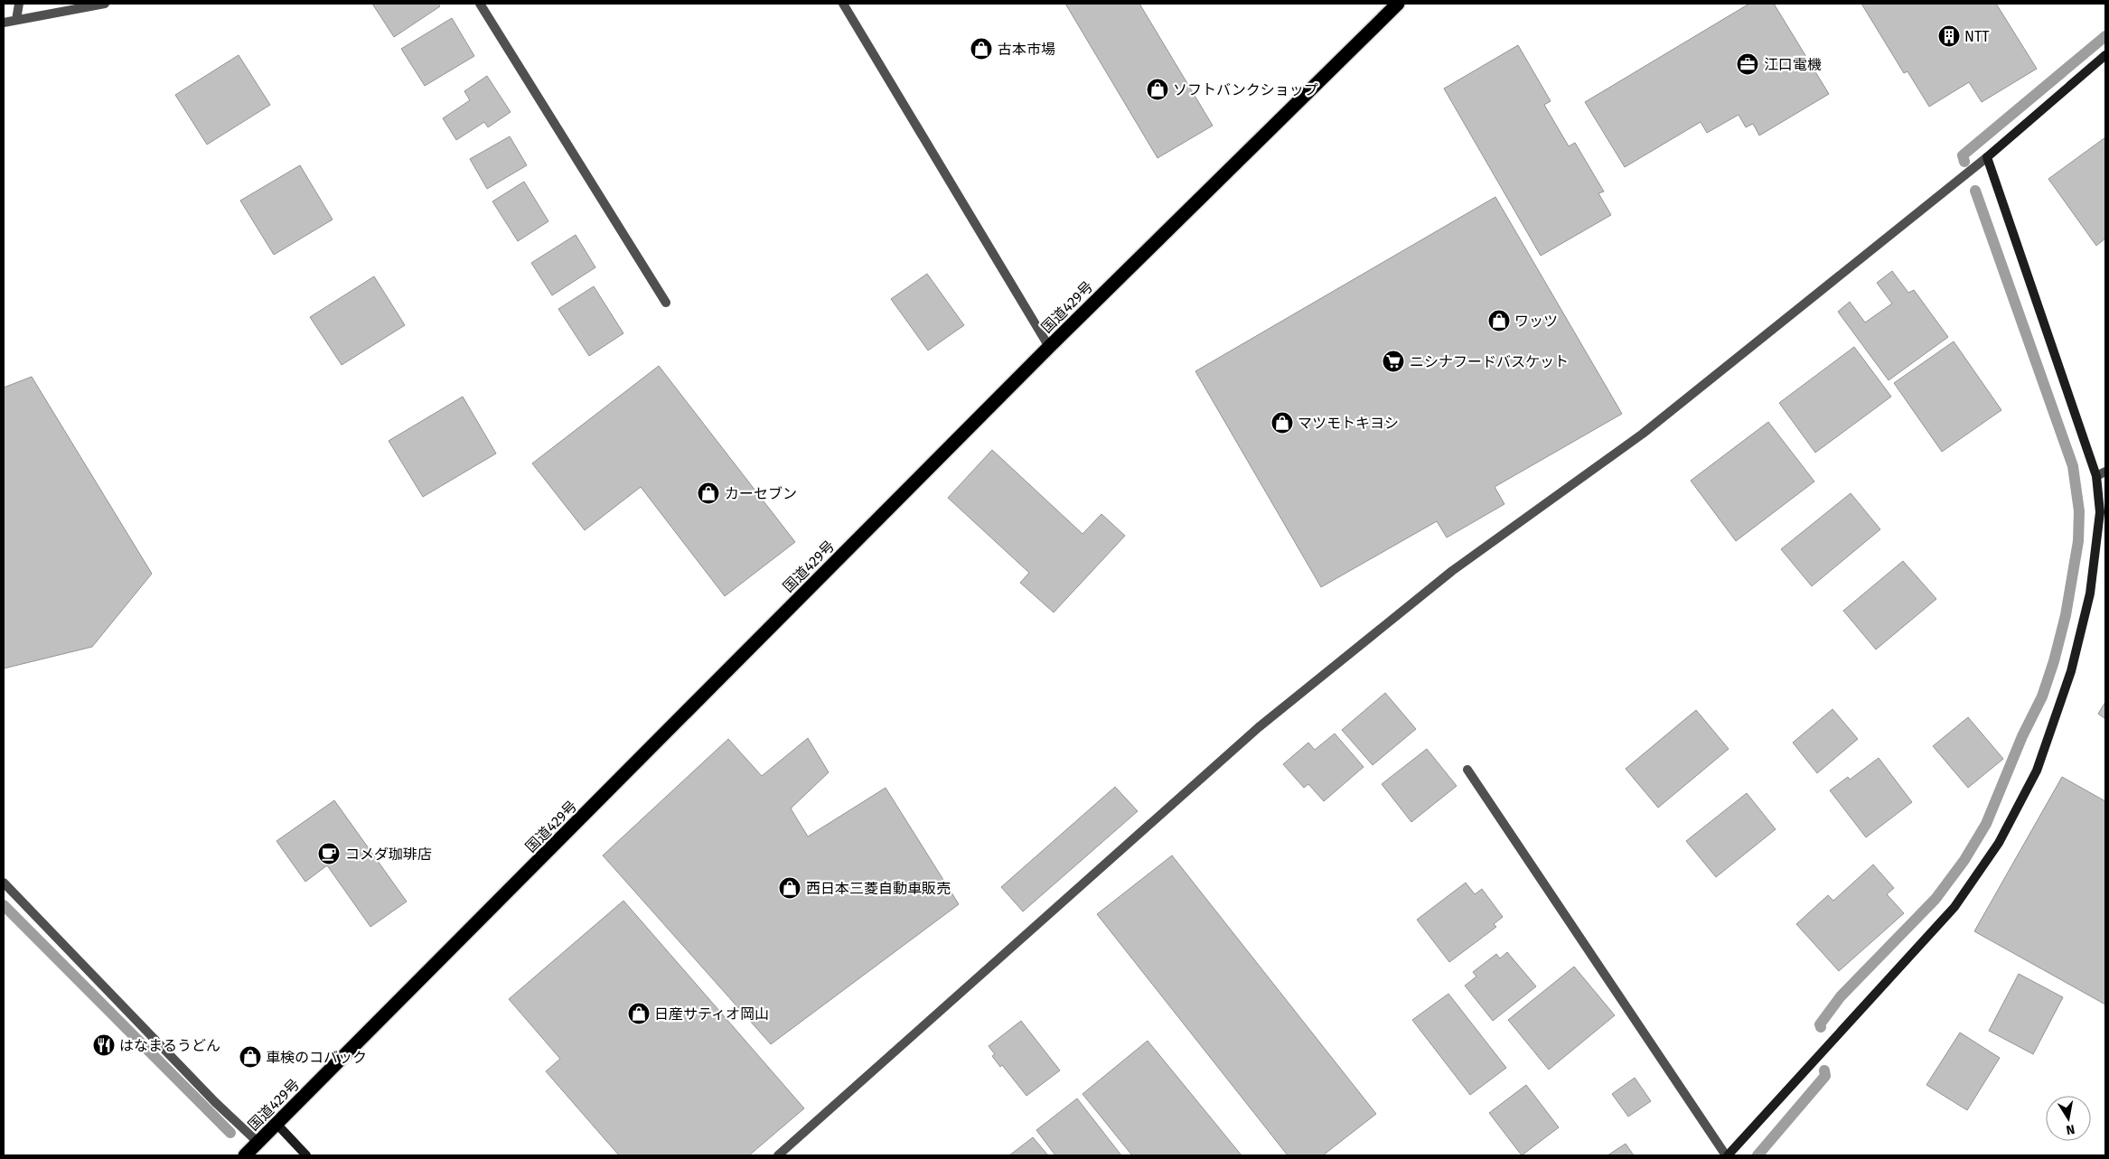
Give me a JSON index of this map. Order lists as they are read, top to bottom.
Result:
{
  "streets": {
    "highway": ["国道429号"]
  },
  "places": {
    "building": ["NTT"],
    "shop": [
      "古本市場",
      "ソフトバンクショップ",
      "ワッツ",
      "マツモトキヨシ",
      "カーセブン",
      "西日本三菱自動車販売",
      "日産サティオ岡山",
      "車検のコバック"
    ],
    "office": ["江口電機"],
    "supermarket": ["ニシナフードバスケット"],
    "cafe": ["コメダ珈琲店"],
    "restaurant": ["はなまるうどん"]
  },
  "north": "bottom"
}
